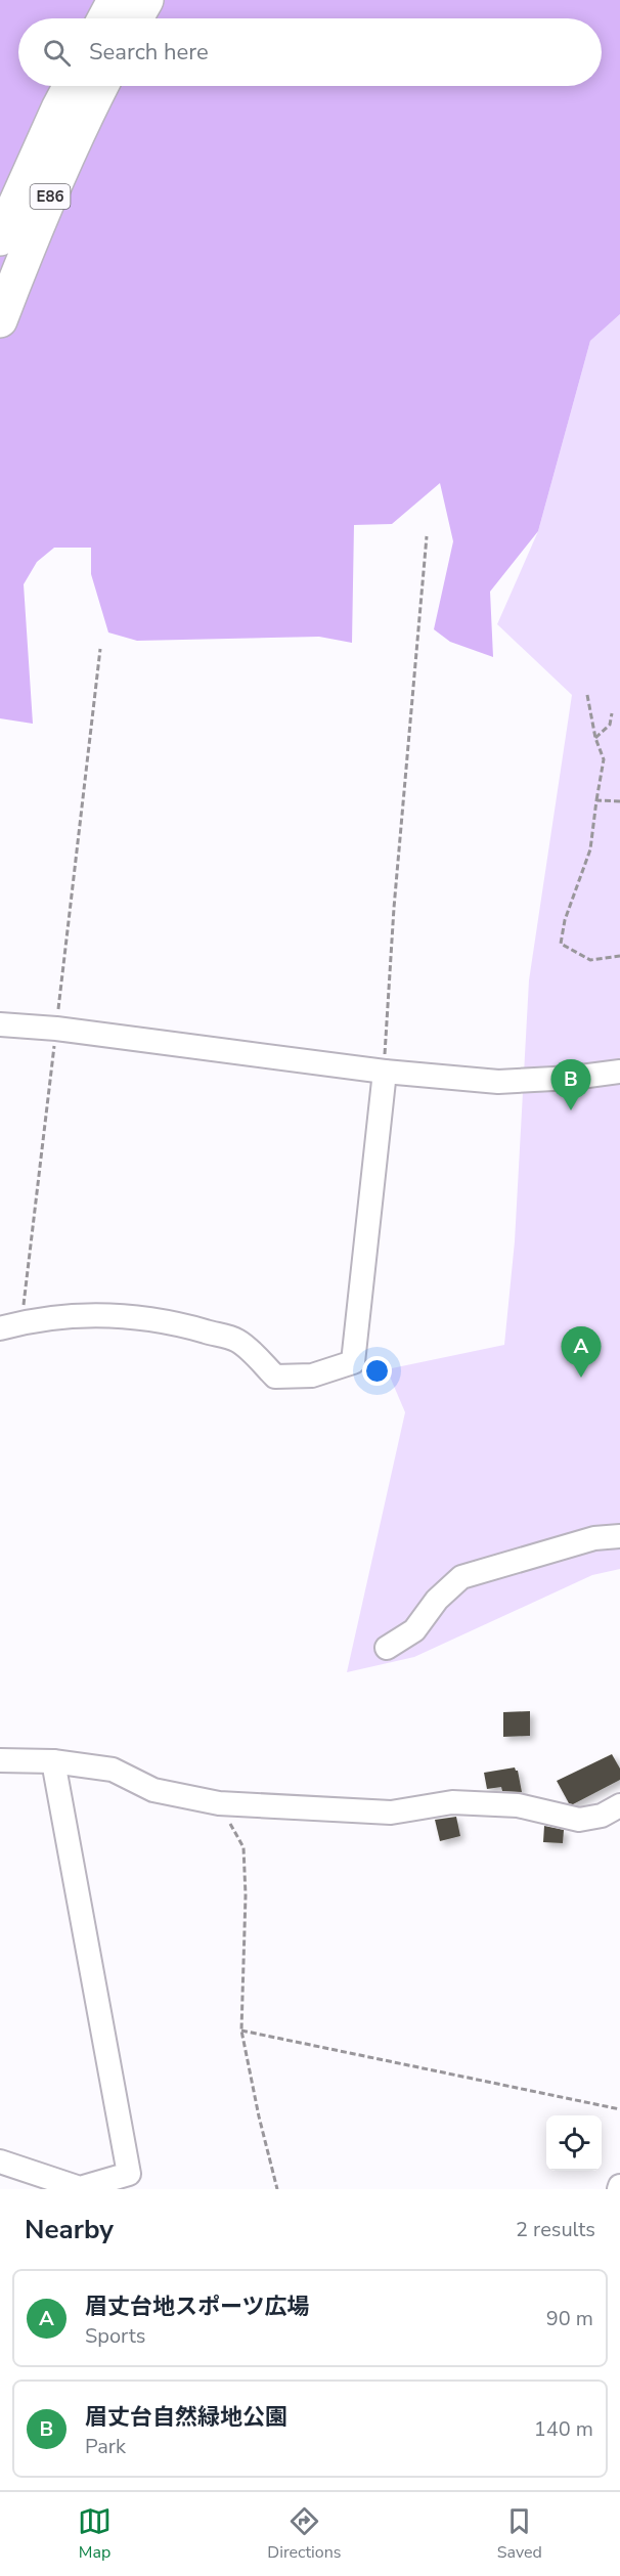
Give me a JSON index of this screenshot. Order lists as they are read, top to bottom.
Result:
{
  "streets": {
    "highway": ["E86"]
  },
  "page": {
    "search": "Search here",
    "pins": ["B", "A"],
    "heading": ["Nearby", "2 results"],
    "list": [
      {
        "mark": "A",
        "name": "眉丈台地スポーツ広場",
        "note": "Sports",
        "value": "90 m"
      },
      {
        "mark": "B",
        "name": "眉丈台自然緑地公園",
        "note": "Park",
        "value": "140 m"
      }
    ],
    "nav": ["Map", "Directions", "Saved"]
  }
}
